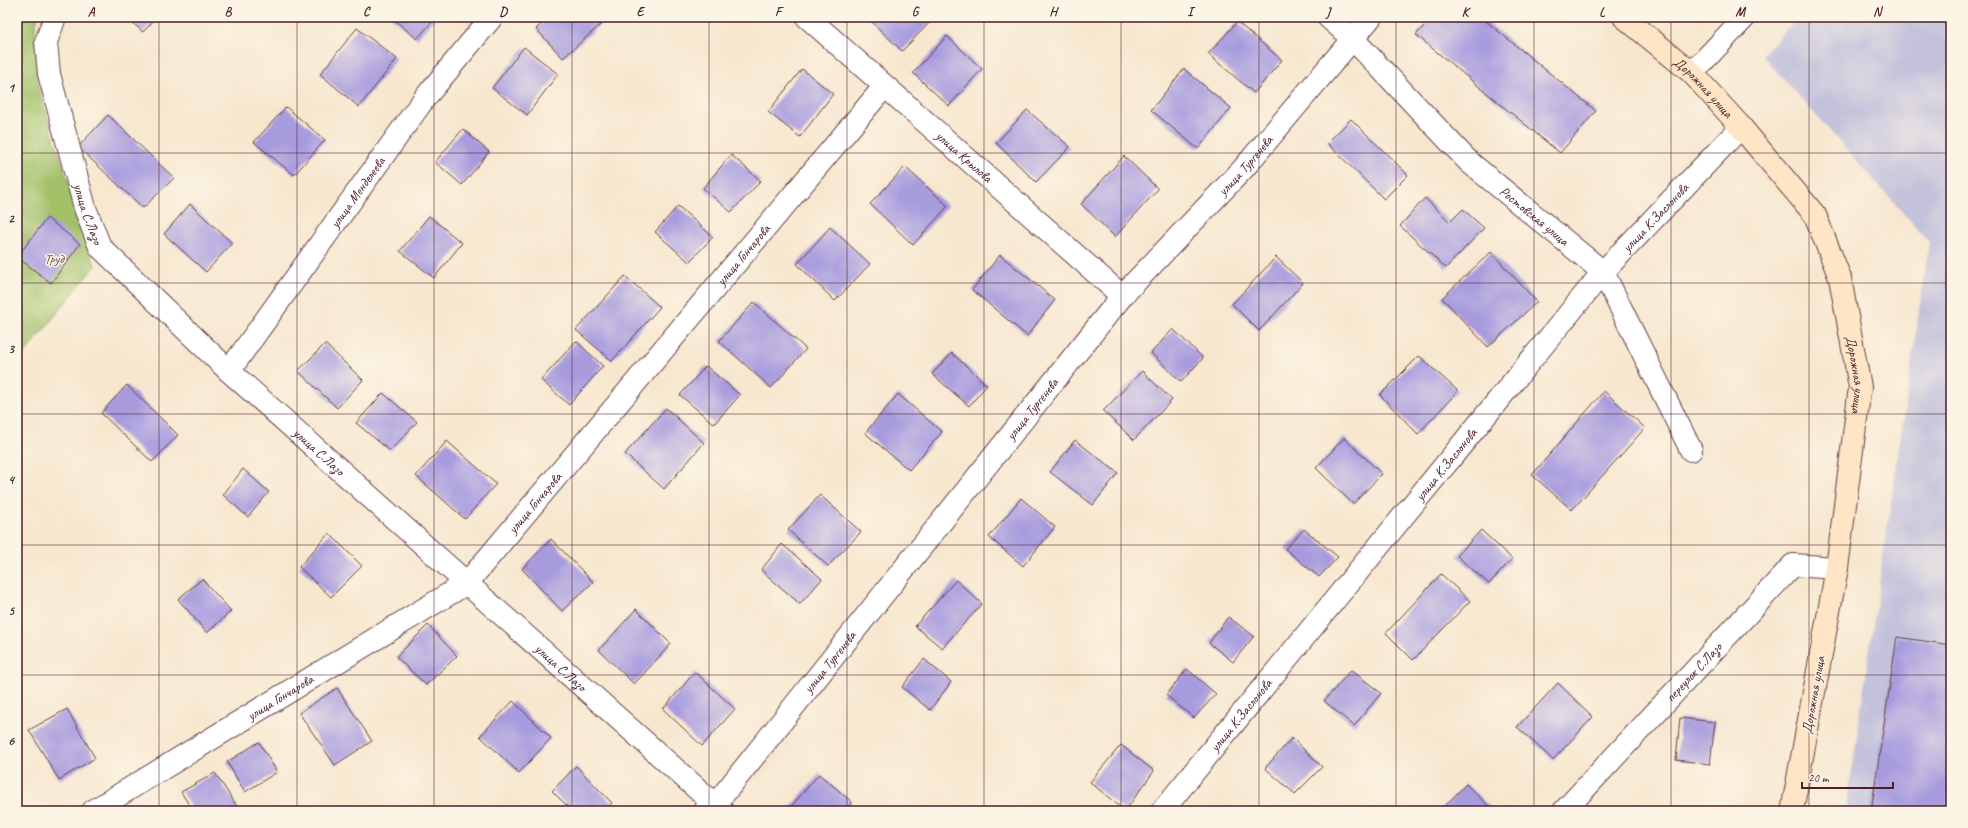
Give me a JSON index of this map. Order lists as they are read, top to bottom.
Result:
{
  "streets": {
    "street": [
      "Дорожная улица",
      "улица Крылова",
      "улица Тургенева",
      "улица Менделеева",
      "улица С.Лазо",
      "Ростовская улица",
      "улица К.Заслонова",
      "улица Гончарова",
      "переулок С.Лазо"
    ]
  },
  "crossings": [
    ["Дорожная улица", "улица К.Заслонова"],
    ["Дорожная улица", "переулок С.Лазо"],
    ["улица Крылова", "улица Тургенева"],
    ["улица Крылова", "улица Гончарова"],
    ["улица Тургенева", "улица С.Лазо"],
    ["улица Тургенева", "Ростовская улица"],
    ["улица Менделеева", "улица С.Лазо"],
    ["улица С.Лазо", "улица Гончарова"],
    ["Ростовская улица", "улица К.Заслонова"]
  ],
  "parks": ["Труд"],
  "scale_bar": "20 m",
  "grid": {
    "columns": [
      "A",
      "B",
      "C",
      "D",
      "E",
      "F",
      "G",
      "H",
      "I",
      "J",
      "K",
      "L",
      "M",
      "N"
    ],
    "rows": [
      "1",
      "2",
      "3",
      "4",
      "5",
      "6"
    ]
  }
}
